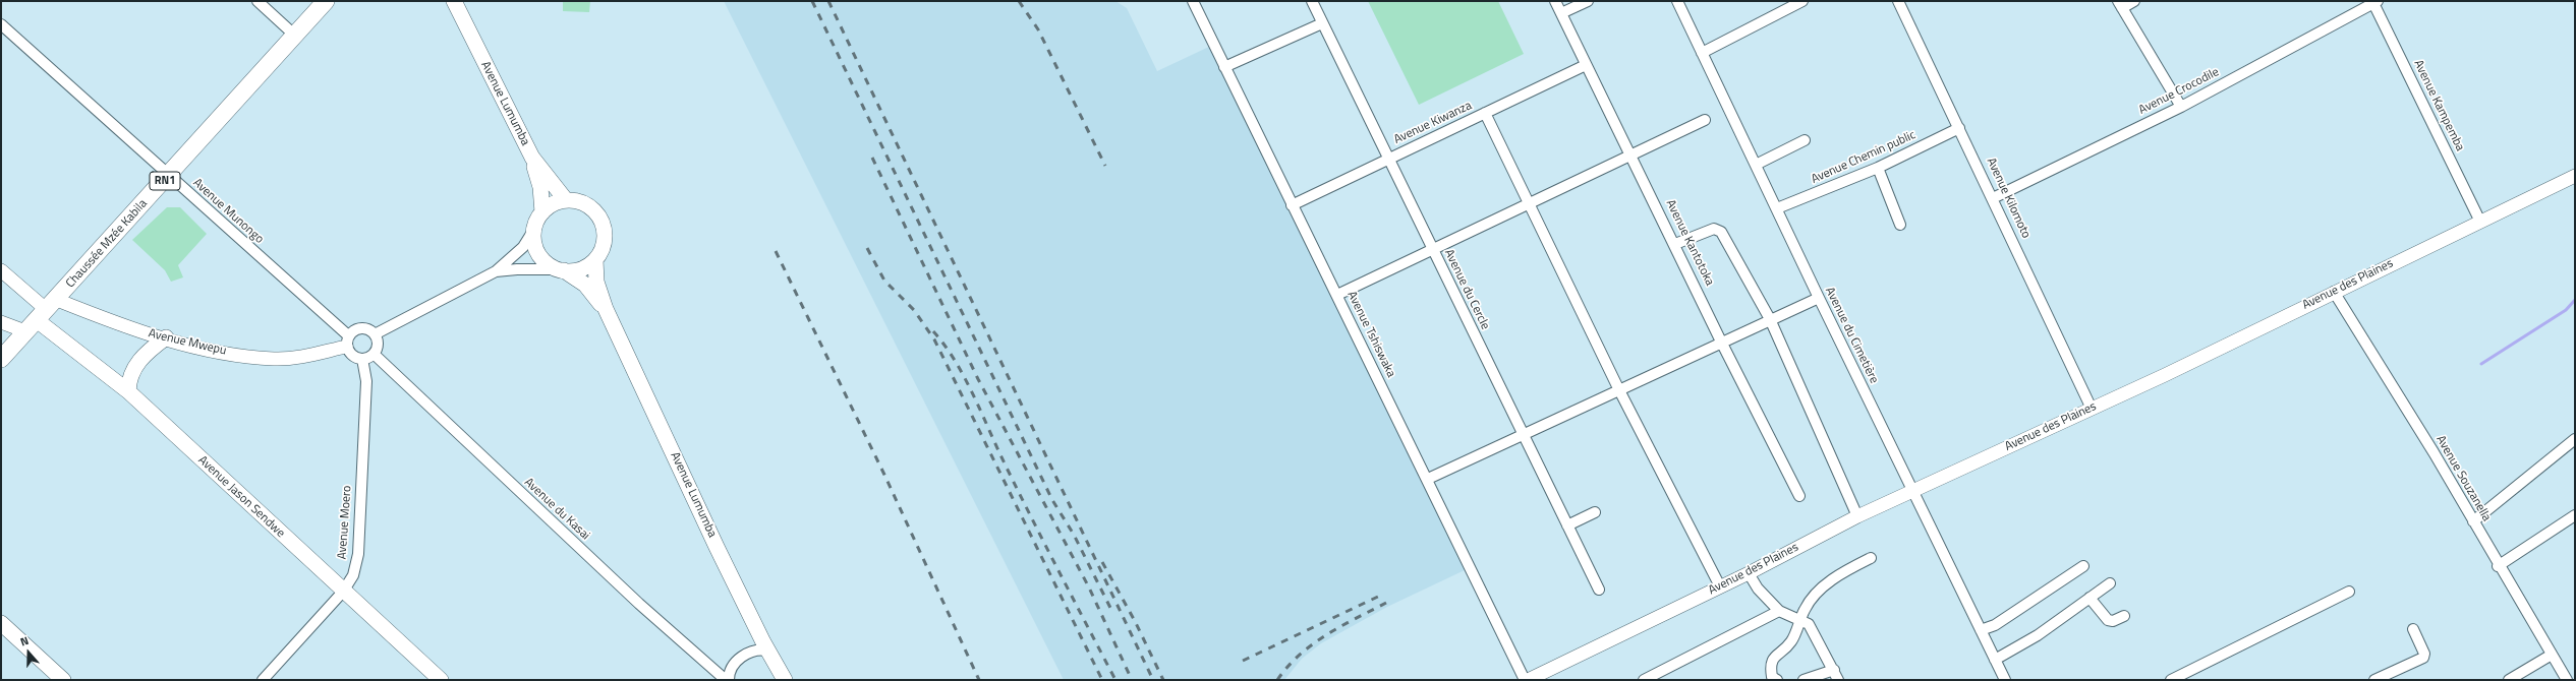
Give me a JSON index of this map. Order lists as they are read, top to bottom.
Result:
{
  "streets": {
    "highway": ["RN1", "Chaussée Mzée Kabila"],
    "main road": ["Avenue Lumumba", "Avenue Jason Sendwe"],
    "street": [
      "Avenue Crocodile",
      "Avenue Kampemba",
      "Avenue Kiwanza",
      "Avenue Chemin public",
      "Avenue Kilomoto",
      "Avenue Munongo",
      "Avenue Kantotoka",
      "Avenue des Plaines",
      "Avenue du Cercle",
      "Avenue Tshiswaka",
      "Avenue du Cimetière",
      "Avenue Mwepu",
      "Avenue Souzanella",
      "Avenue du Kasai",
      "Avenue Moero"
    ]
  },
  "crossings": [
    ["Avenue Crocodile", "Avenue Kampemba"],
    ["Avenue Crocodile", "Avenue Kilomoto"],
    ["Avenue Kampemba", "Avenue des Plaines"],
    ["Avenue Kiwanza", "Avenue Kantotoka"],
    ["Avenue Kiwanza", "Avenue du Cercle"],
    ["Avenue Kiwanza", "Avenue Tshiswaka"],
    ["Avenue Chemin public", "Avenue Kilomoto"],
    ["Avenue Chemin public", "Avenue du Cimetière"],
    ["Avenue Kilomoto", "Avenue des Plaines"],
    ["Avenue Munongo", "Chaussée Mzée Kabila"],
    ["Avenue Munongo", "Avenue Mwepu"],
    ["Avenue Munongo", "Avenue du Kasai"],
    ["Avenue Munongo", "Avenue Moero"],
    ["Chaussée Mzée Kabila", "Avenue Mwepu"],
    ["Chaussée Mzée Kabila", "Avenue Jason Sendwe"],
    ["Avenue des Plaines", "Avenue Tshiswaka"],
    ["Avenue des Plaines", "Avenue du Cimetière"],
    ["Avenue des Plaines", "Avenue Souzanella"],
    ["Avenue Mwepu", "Avenue Jason Sendwe"],
    ["Avenue Mwepu", "Avenue du Kasai"],
    ["Avenue Mwepu", "Avenue Moero"],
    ["Avenue Jason Sendwe", "Avenue Moero"],
    ["Avenue du Kasai", "Avenue Moero"]
  ],
  "north": "top"
}
